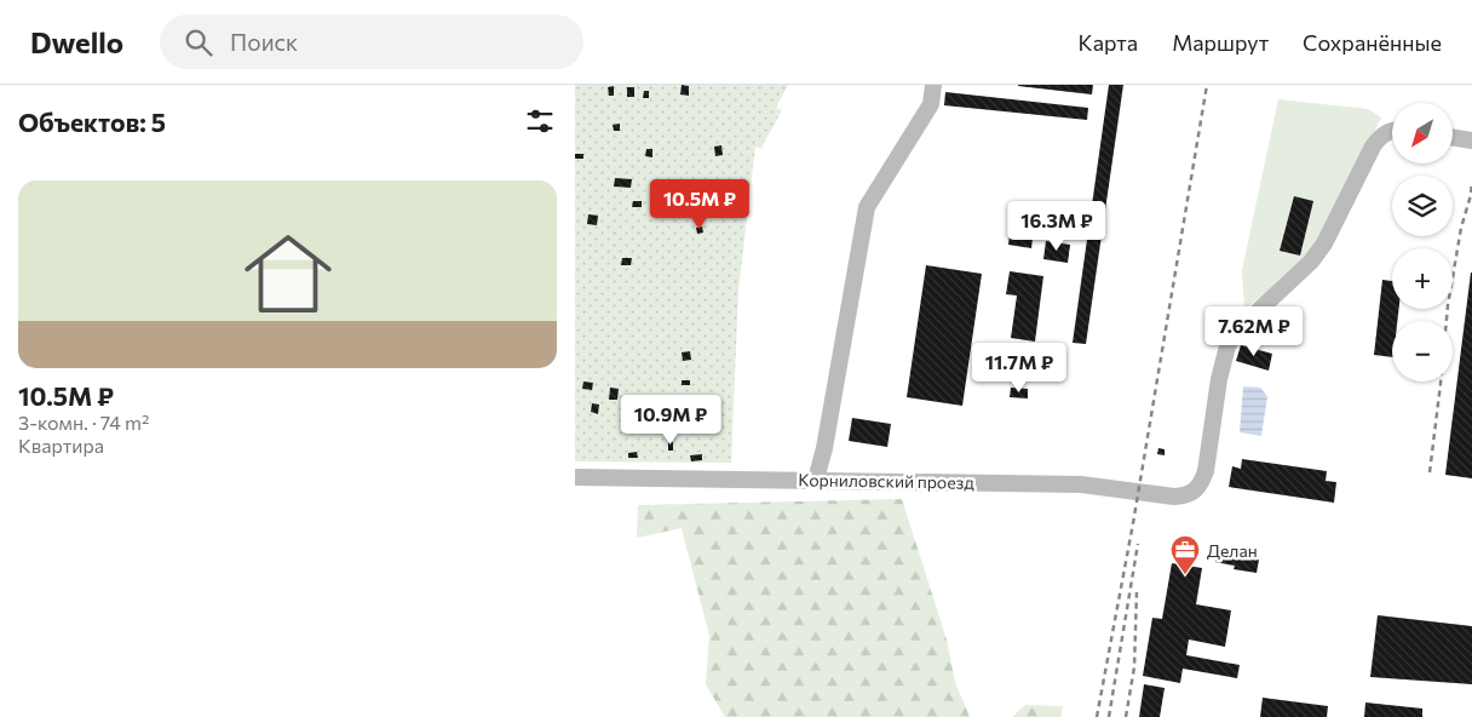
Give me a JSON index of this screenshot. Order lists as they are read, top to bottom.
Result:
{
  "streets": {
    "street": ["Корниловский проезд"]
  },
  "places": {
    "office": ["Делан"]
  },
  "north": "bottom left",
  "page": {
    "header": "Dwello",
    "search": "Поиск",
    "nav": ["Карта", "Маршрут", "Сохранённые"],
    "heading": "Объектов: 5",
    "map_buttons": ["+", "−"],
    "list": [
      {
        "name": "10.5M ₽",
        "note": "3-комн. · 74 m² · Квартира"
      }
    ],
    "price": [
      "10.5M ₽",
      "16.3M ₽",
      "7.62M ₽",
      "11.7M ₽",
      "10.9M ₽"
    ]
  }
}
